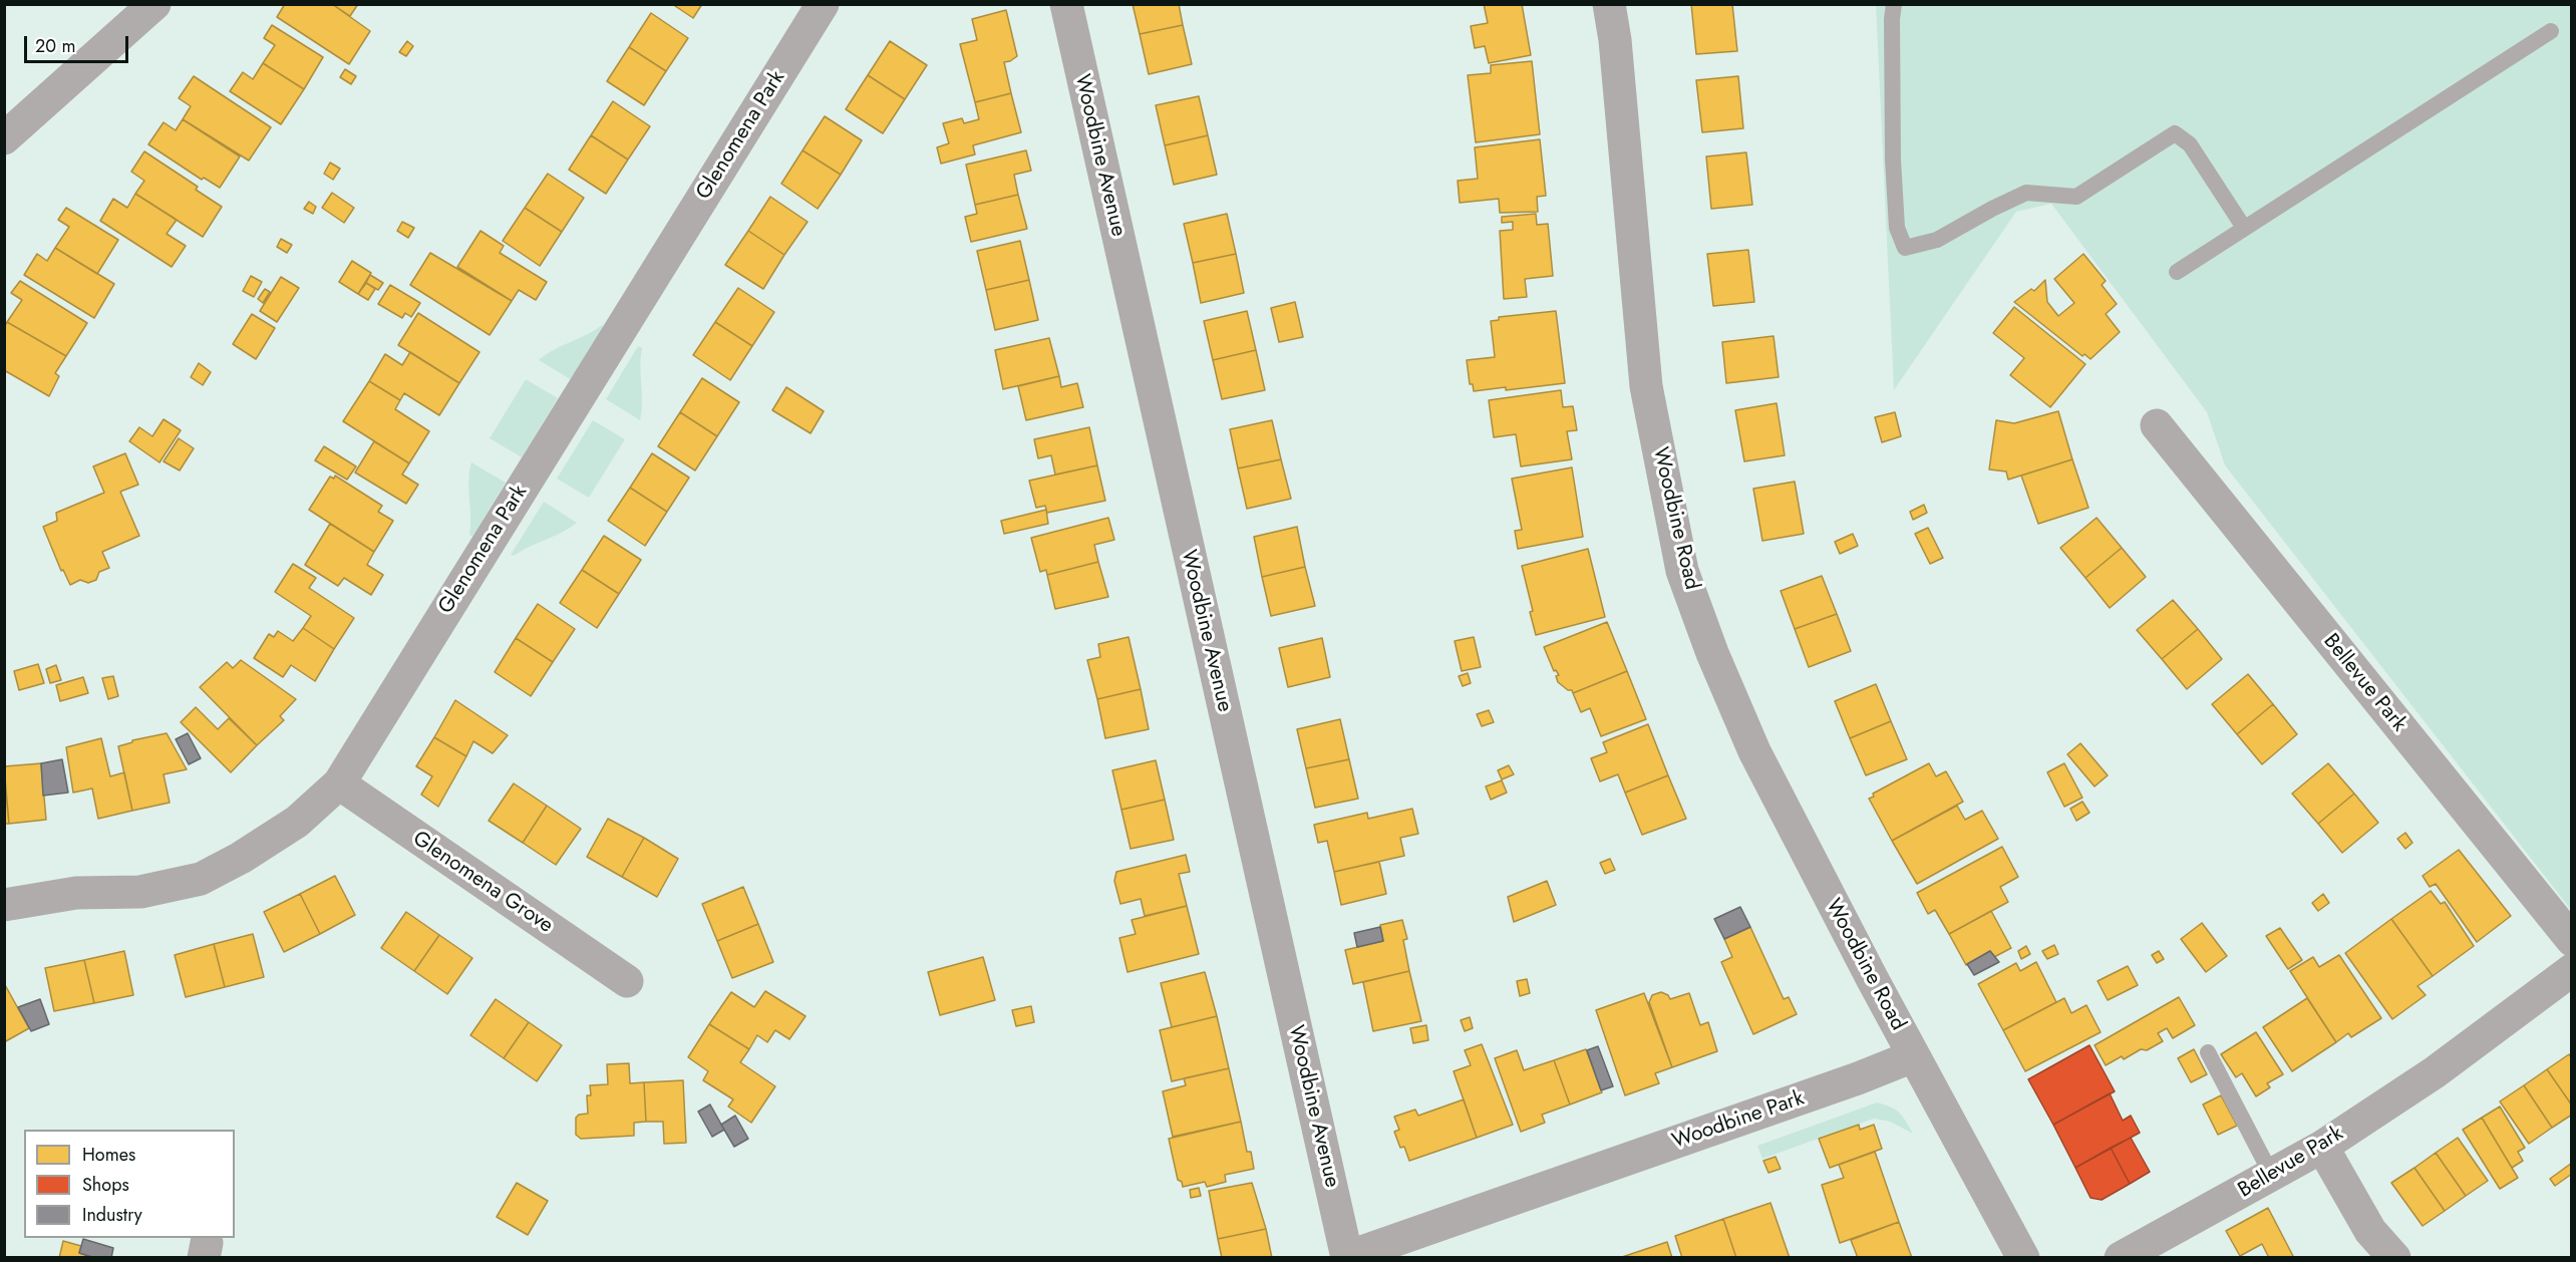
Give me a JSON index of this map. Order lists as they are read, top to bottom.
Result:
{
  "streets": {
    "street": [
      "Glenomena Park",
      "Woodbine Avenue",
      "Woodbine Road",
      "Bellevue Park",
      "Glenomena Grove",
      "Woodbine Park"
    ]
  },
  "crossings": [
    ["Glenomena Park", "Glenomena Grove"],
    ["Woodbine Avenue", "Woodbine Park"],
    ["Woodbine Road", "Woodbine Park"]
  ],
  "legend": ["Homes", "Shops", "Industry"],
  "scale_bar": "20 m"
}
